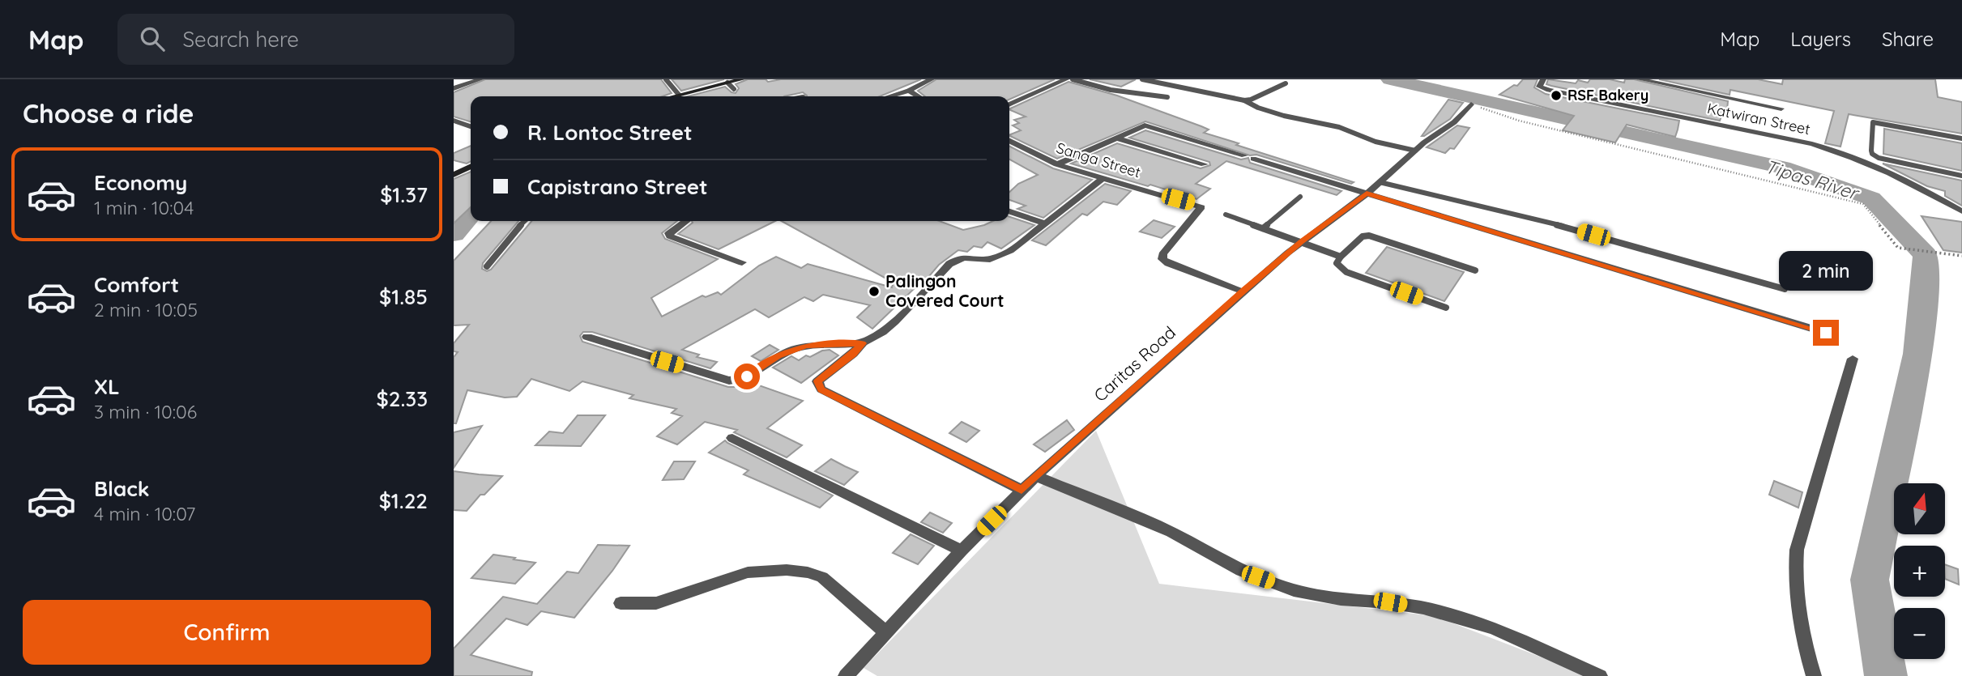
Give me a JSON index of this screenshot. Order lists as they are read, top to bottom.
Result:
{
  "streets": {
    "street": ["Katwiran Street", "Sanga Street", "Caritas Road"]
  },
  "crossings": [
    ["Sanga Street", "Caritas Road"]
  ],
  "water": ["Tipas River"],
  "places": ["RSF Bakery", "Palingon Covered Court"],
  "north": "top",
  "page": {
    "header": "Map",
    "search": "Search here",
    "nav": ["Map", "Layers", "Share"],
    "heading": "Choose a ride",
    "banner": ["R. Lontoc Street", "Capistrano Street"],
    "list": [
      {
        "name": "Economy",
        "note": "1 min · 10:04",
        "value": "$1.37"
      },
      {
        "name": "Comfort",
        "note": "2 min · 10:05",
        "value": "$1.85"
      },
      {
        "name": "XL",
        "note": "3 min · 10:06",
        "value": "$2.33"
      },
      {
        "name": "Black",
        "note": "4 min · 10:07",
        "value": "$1.22"
      }
    ],
    "bubble": "2 min",
    "map_buttons": ["+", "−"],
    "buttons": "Confirm"
  }
}
